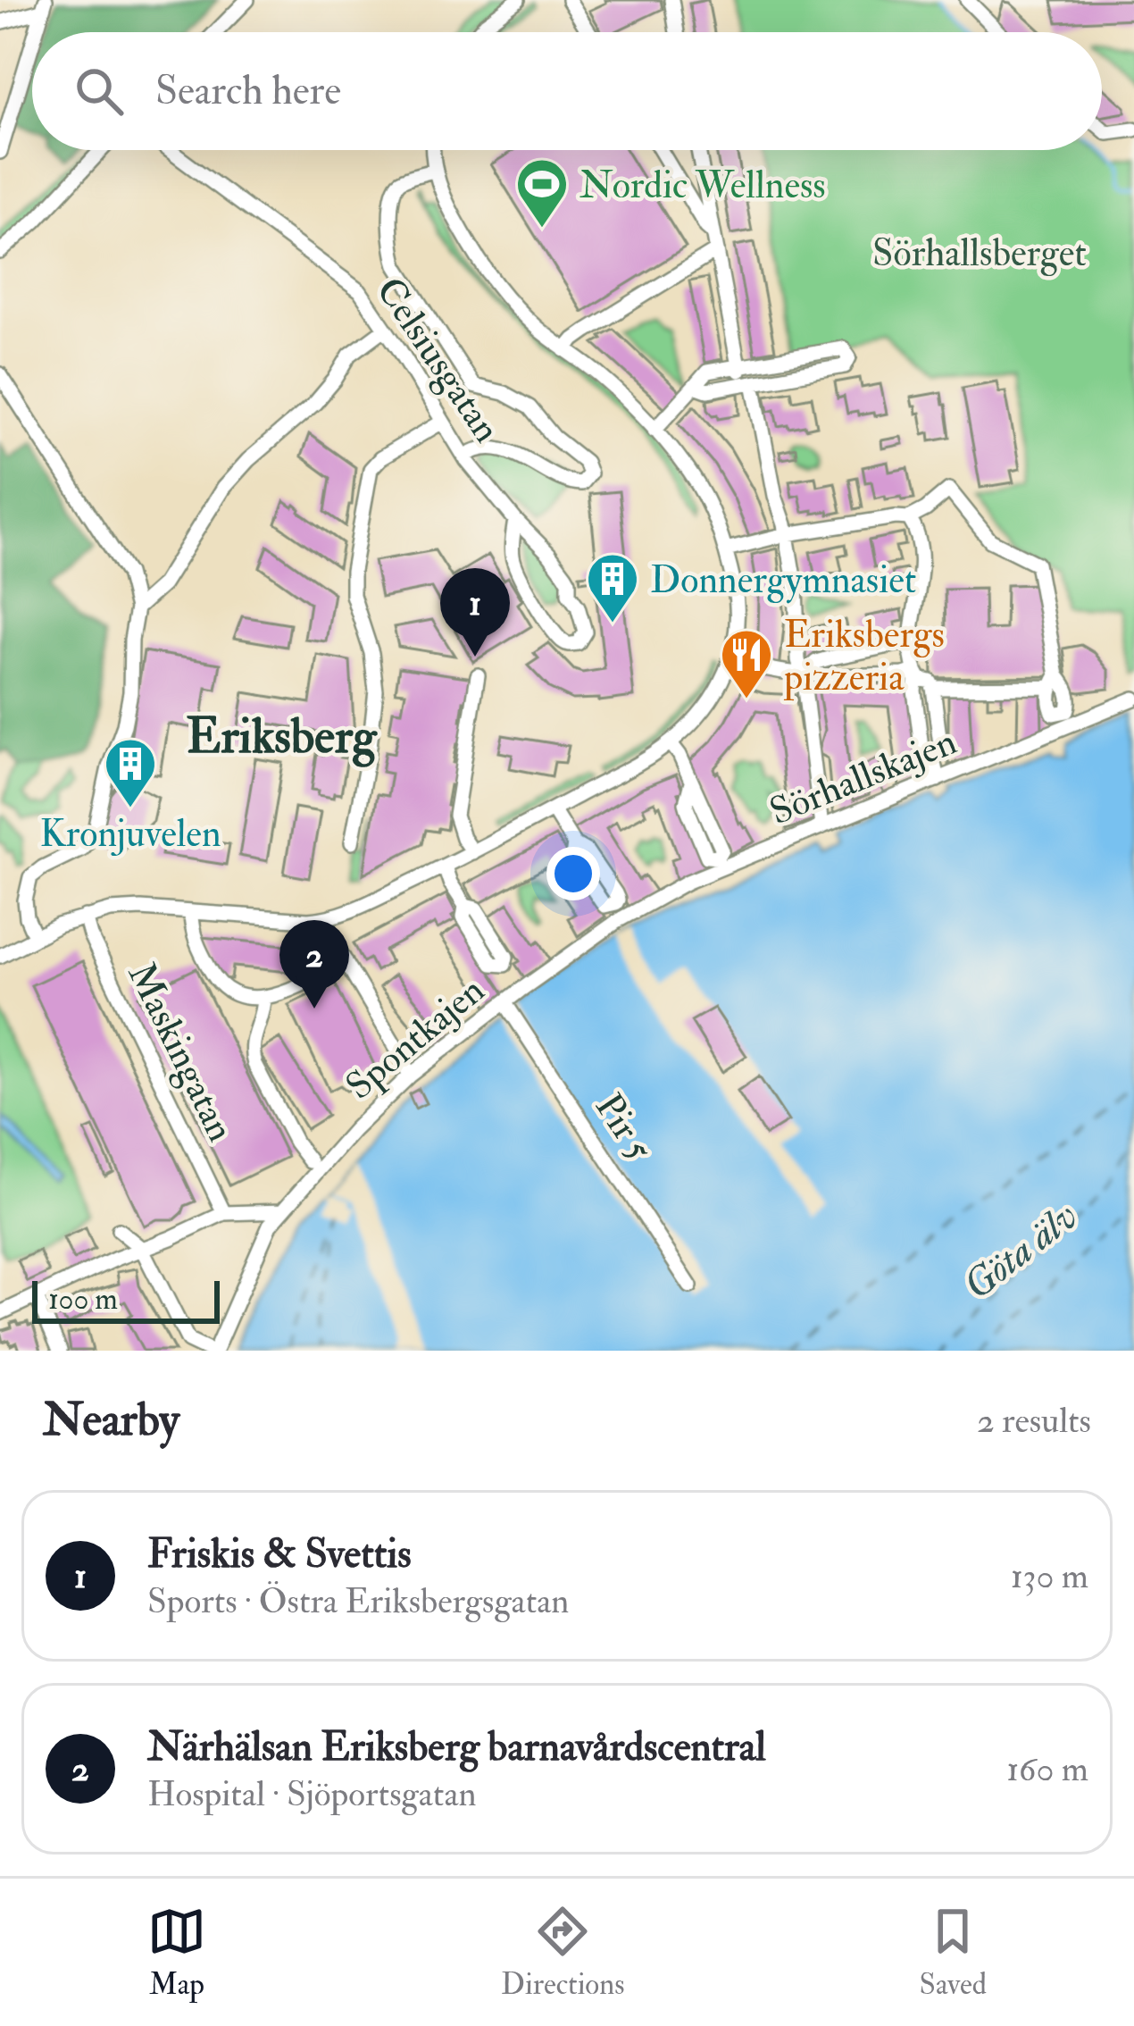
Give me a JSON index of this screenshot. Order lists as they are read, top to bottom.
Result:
{
  "streets": {
    "street": [
      "Celsiusgatan",
      "Sörhallskajen",
      "Spontkajen",
      "Maskingatan",
      "Pir 5"
    ]
  },
  "crossings": [
    ["Sörhallskajen", "Spontkajen"],
    ["Spontkajen", "Pir 5"]
  ],
  "districts": ["Eriksberg"],
  "water": ["Göta älv"],
  "parks": ["Sörhallsberget"],
  "places": {
    "sports": ["Nordic Wellness"],
    "building": ["Donnergymnasiet", "Kronjuvelen"],
    "restaurant": ["Eriksbergs pizzeria"]
  },
  "scale_bar": "100 m",
  "page": {
    "search": "Search here",
    "pins": ["1", "2"],
    "scale": "100 m",
    "heading": ["Nearby", "2 results"],
    "list": [
      {
        "mark": "1",
        "name": "Friskis & Svettis",
        "note": "Sports · Östra Eriksbergsgatan",
        "value": "130 m"
      },
      {
        "mark": "2",
        "name": "Närhälsan Eriksberg barnavårdscentral",
        "note": "Hospital · Sjöportsgatan",
        "value": "160 m"
      }
    ],
    "nav": ["Map", "Directions", "Saved"]
  }
}
